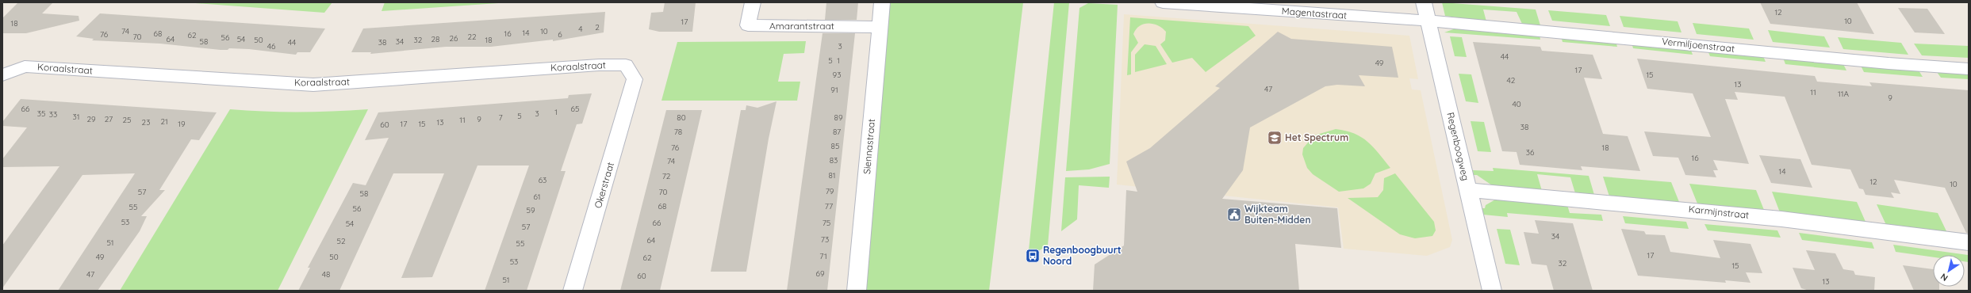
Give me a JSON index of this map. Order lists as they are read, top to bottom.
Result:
{
  "streets": {
    "street": [
      "Magentastraat",
      "Amarantstraat",
      "Vermiljoenstraat",
      "Koraalstraat",
      "Siennastraat",
      "Regenboogweg",
      "Okerstraat",
      "Karmijnstraat"
    ]
  },
  "crossings": [
    ["Magentastraat", "Vermiljoenstraat"],
    ["Magentastraat", "Regenboogweg"],
    ["Amarantstraat", "Siennastraat"],
    ["Vermiljoenstraat", "Regenboogweg"],
    ["Koraalstraat", "Okerstraat"],
    ["Regenboogweg", "Karmijnstraat"]
  ],
  "places": {
    "school or university": ["Het Spectrum"],
    "public building": ["Wijkteam Buiten-Midden"],
    "bus stop": ["Regenboogbuurt Noord"]
  },
  "house_numbers": [
    "12",
    "10",
    "17",
    "18",
    "2",
    "4",
    "74",
    "10",
    "14",
    "68",
    "16",
    "76",
    "6",
    "62",
    "70",
    "22",
    "56",
    "26",
    "64",
    "54",
    "28",
    "50",
    "32",
    "18",
    "58",
    "34",
    "44",
    "38",
    "46",
    "3",
    "44",
    "5",
    "1",
    "49",
    "17",
    "93",
    "15",
    "42",
    "13",
    "47",
    "91",
    "11",
    "11A",
    "9",
    "40",
    "66",
    "65",
    "1",
    "35",
    "3",
    "33",
    "5",
    "31",
    "7",
    "80",
    "89",
    "29",
    "27",
    "9",
    "25",
    "11",
    "21",
    "23",
    "13",
    "19",
    "17",
    "15",
    "60",
    "38",
    "78",
    "87",
    "85",
    "76",
    "18",
    "36",
    "16",
    "83",
    "74",
    "14",
    "81",
    "72",
    "63",
    "12",
    "10",
    "79",
    "57",
    "70",
    "58",
    "61",
    "68",
    "77",
    "55",
    "56",
    "59",
    "53",
    "66",
    "75",
    "54",
    "57",
    "34",
    "73",
    "64",
    "52",
    "51",
    "55",
    "17",
    "71",
    "49",
    "50",
    "62",
    "53",
    "32",
    "15",
    "69",
    "47",
    "48",
    "60",
    "51",
    "13"
  ],
  "north": "bottom left"
}
